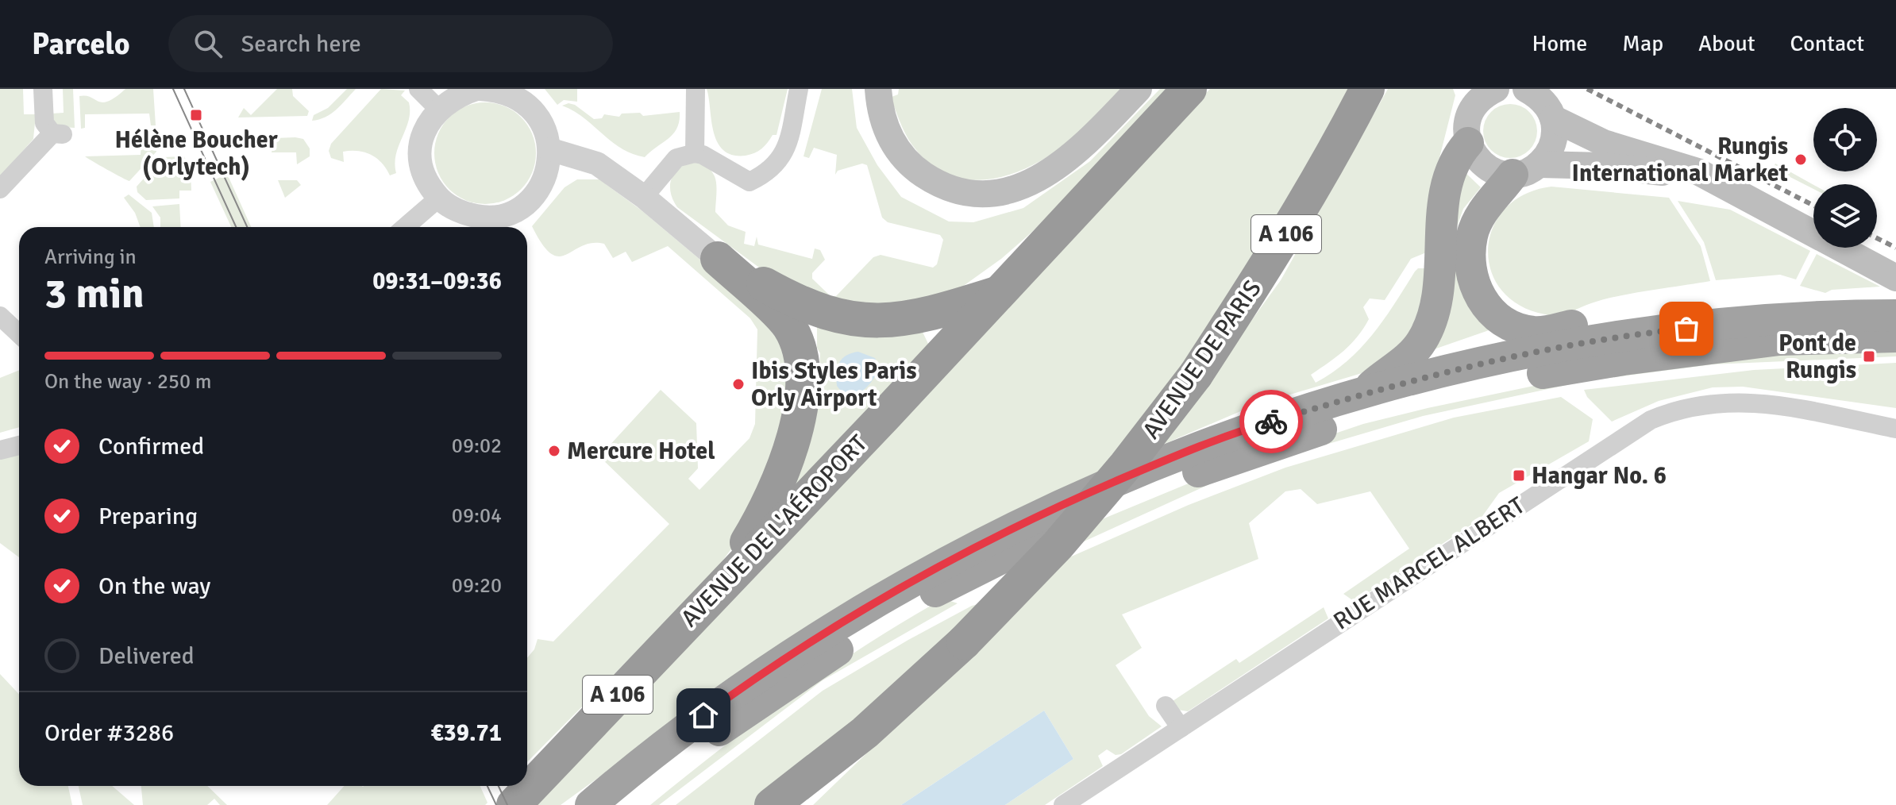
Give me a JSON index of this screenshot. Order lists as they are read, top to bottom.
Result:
{
  "streets": {
    "highway": ["A 106", "AVENUE DE PARIS", "AVENUE DE L'AÉROPORT"],
    "street": ["RUE MARCEL ALBERT"]
  },
  "places": {
    "transit": ["Hélène Boucher (Orlytech)", "Pont de Rungis", "Hangar No. 6"],
    "other": ["Rungis International Market", "Ibis Styles Paris Orly Airport", "Mercure Hotel"]
  },
  "page": {
    "header": "Parcelo",
    "search": "Search here",
    "nav": [
      "Home",
      "Map",
      "About",
      "Contact"
    ],
    "heading": ["3 min", "Arriving in", "09:31–09:36"],
    "panel": ["Order #3286", "€39.71"],
    "bar": "On the way · 250 m",
    "list": [
      ["Confirmed", "09:02"],
      ["Preparing", "09:04"],
      ["On the way", "09:20"],
      "Delivered"
    ]
  }
}
